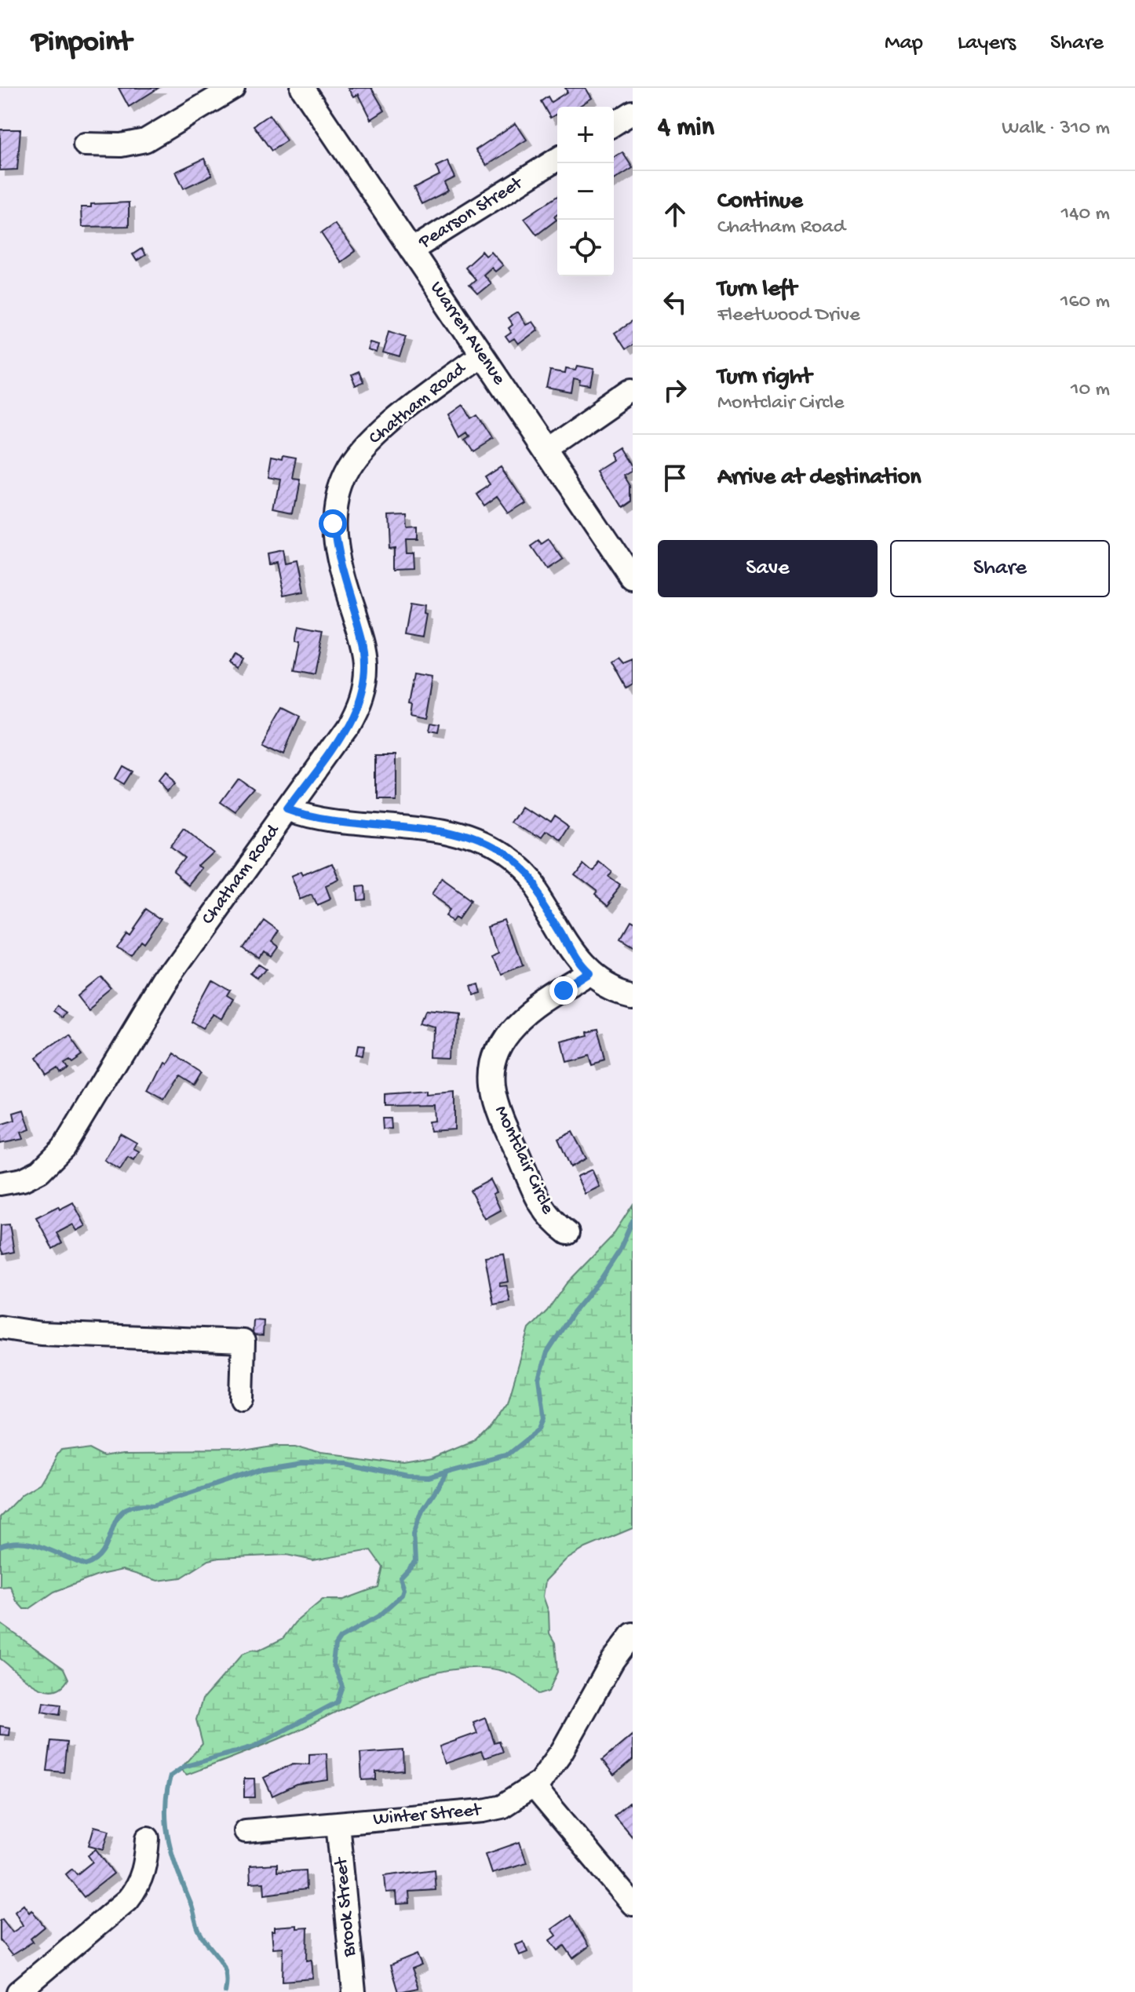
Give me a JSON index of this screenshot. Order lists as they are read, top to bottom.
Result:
{
  "streets": {
    "street": [
      "Pearson Street",
      "Warren Avenue",
      "Chatham Road",
      "Montclair Circle",
      "Winter Street",
      "Brook Street"
    ]
  },
  "crossings": [
    ["Pearson Street", "Warren Avenue"],
    ["Warren Avenue", "Chatham Road"],
    ["Winter Street", "Brook Street"]
  ],
  "page": {
    "header": "Pinpoint",
    "nav": ["Map", "Layers", "Share"],
    "heading": ["4 min", "Walk · 310 m"],
    "map_buttons": ["+", "−"],
    "list": [
      ["Continue", "Chatham Road", "140 m"],
      ["Turn left", "Fleetwood Drive", "160 m"],
      ["Turn right", "Montclair Circle", "10 m"],
      "Arrive at destination"
    ],
    "buttons": ["Save", "Share"]
  }
}
